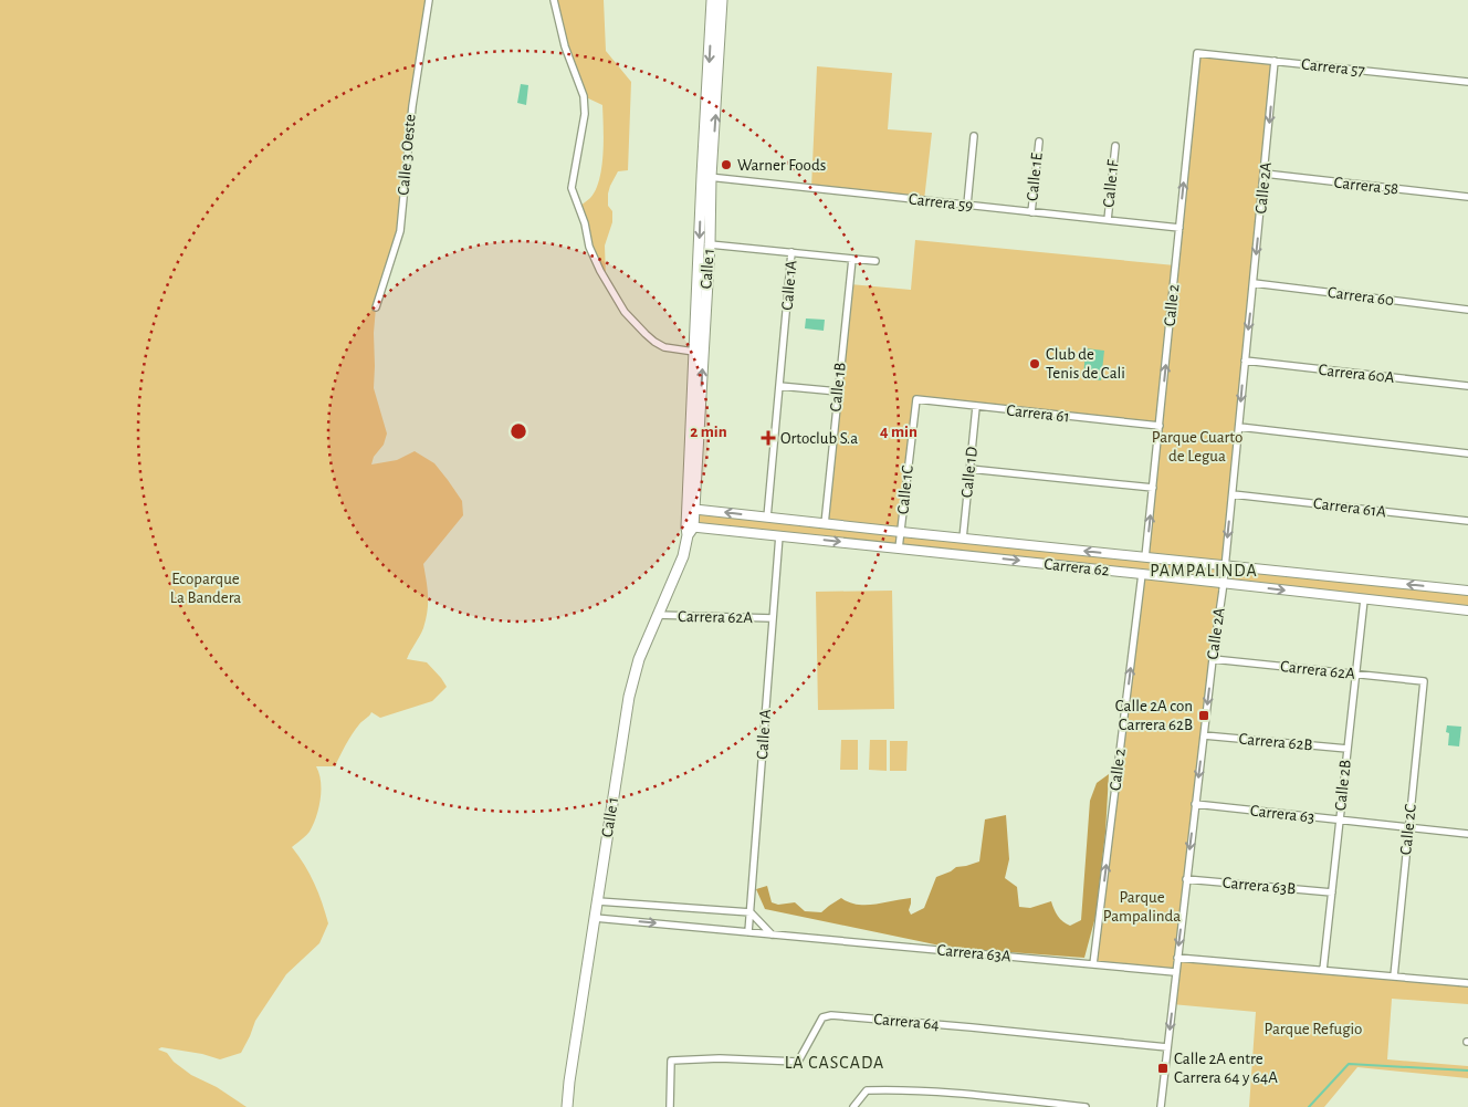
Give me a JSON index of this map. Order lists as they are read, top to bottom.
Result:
{
  "streets": {
    "main road": ["Calle 1"],
    "street": [
      "Carrera 57",
      "Calle 3 Oeste",
      "Calle 1E",
      "Calle 1F",
      "Carrera 58",
      "Calle 2A",
      "Carrera 59",
      "Calle 1A",
      "Carrera 60",
      "Calle 2",
      "Carrera 60A",
      "Calle 1B",
      "Carrera 61",
      "Calle 1D",
      "Calle 1C",
      "Carrera 61A",
      "Carrera 62",
      "Carrera 62A",
      "Carrera 62B",
      "Calle 2B",
      "Carrera 63",
      "Calle 2C",
      "Carrera 63B",
      "Carrera 63A",
      "Carrera 64"
    ]
  },
  "crossings": [
    ["Carrera 57", "Calle 2A"],
    ["Carrera 57", "Calle 2"],
    ["Calle 1E", "Carrera 59"],
    ["Calle 1F", "Carrera 59"],
    ["Carrera 58", "Calle 2A"],
    ["Calle 2A", "Carrera 60"],
    ["Calle 2A", "Carrera 60A"],
    ["Calle 2A", "Carrera 61A"],
    ["Calle 2A", "Carrera 62"],
    ["Calle 2A", "Carrera 62A"],
    ["Calle 2A", "Carrera 62B"],
    ["Calle 2A", "Carrera 63"],
    ["Calle 2A", "Carrera 63B"],
    ["Calle 2A", "Carrera 63A"],
    ["Calle 2A", "Carrera 64"],
    ["Carrera 59", "Calle 1"],
    ["Carrera 59", "Calle 2"],
    ["Calle 1", "Carrera 62"],
    ["Calle 1", "Carrera 62A"],
    ["Calle 1", "Carrera 63A"],
    ["Calle 1A", "Carrera 62"],
    ["Calle 1A", "Carrera 62A"],
    ["Calle 1A", "Carrera 63A"],
    ["Calle 2", "Carrera 61"],
    ["Calle 2", "Carrera 62"],
    ["Calle 2", "Carrera 63A"],
    ["Calle 1B", "Carrera 62"],
    ["Carrera 61", "Calle 1D"],
    ["Carrera 61", "Calle 1C"],
    ["Calle 1D", "Carrera 62"],
    ["Calle 1C", "Carrera 62"],
    ["Carrera 62", "Calle 2B"],
    ["Carrera 62A", "Calle 2B"],
    ["Carrera 62A", "Calle 2C"],
    ["Carrera 62B", "Calle 2B"],
    ["Calle 2B", "Carrera 63"],
    ["Calle 2B", "Carrera 63B"],
    ["Carrera 63", "Calle 2C"]
  ],
  "one_way": ["Calle 2A", "Calle 2"],
  "districts": ["PAMPALINDA", "LA CASCADA"],
  "parks": [
    "Parque Cuarto de Legua",
    "Ecoparque La Bandera",
    "Parque Pampalinda",
    "Parque Refugio"
  ],
  "places": {
    "other": ["Warner Foods", "Club de Tenis de Cali"],
    "health": ["Ortoclub S.a"],
    "transit": ["Calle 2A con Carrera 62B", "Calle 2A entre Carrera 64 y 64A"]
  },
  "rings": ["2 min", "4 min"]
}
